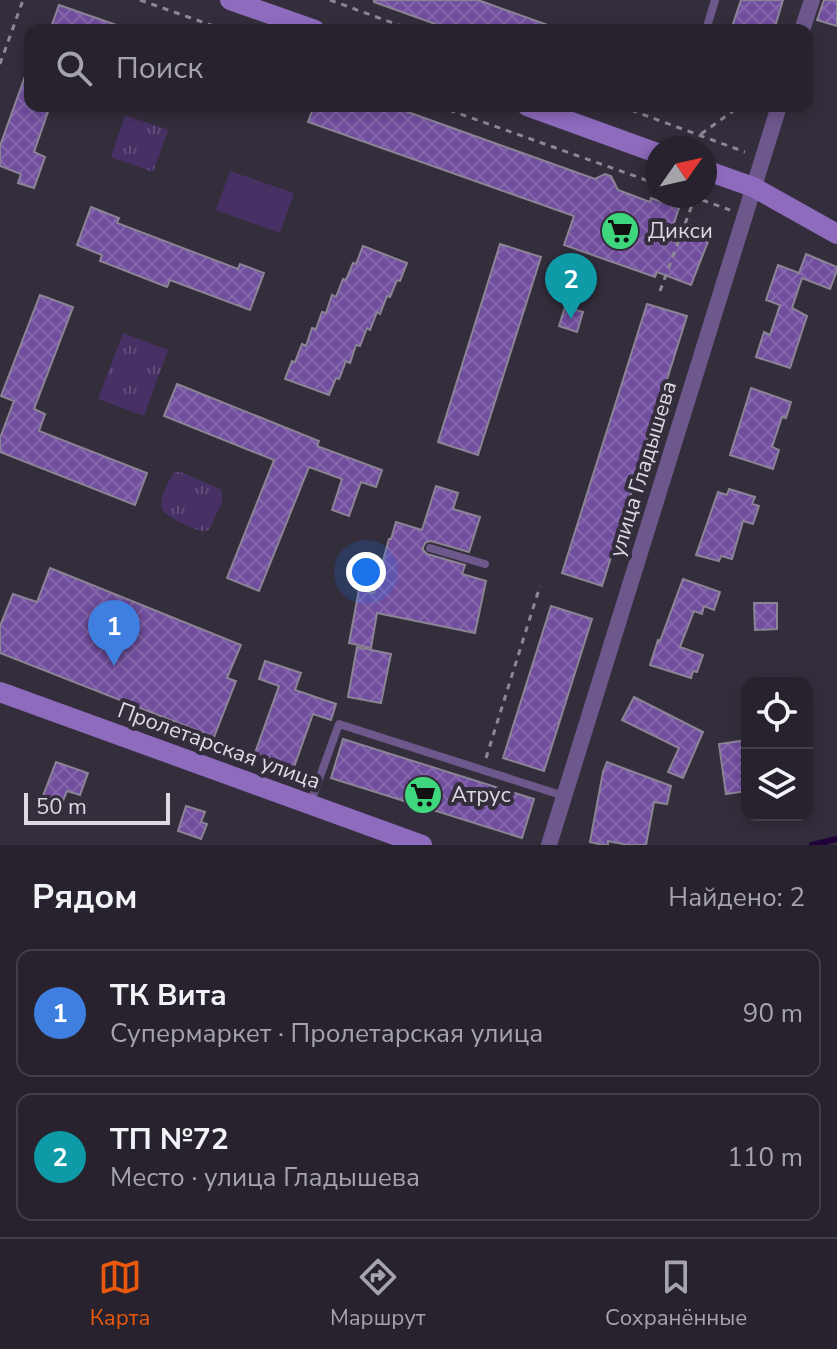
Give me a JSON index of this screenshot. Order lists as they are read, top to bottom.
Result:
{
  "streets": {
    "main road": ["Пролетарская улица"],
    "street": ["улица Гладышева"]
  },
  "places": {
    "supermarket": ["Дикси", "Атрус"]
  },
  "scale_bar": "50 m",
  "north": "top right",
  "page": {
    "search": "Поиск",
    "pins": ["2", "1"],
    "scale": "50 m",
    "heading": ["Рядом", "Найдено: 2"],
    "list": [
      {
        "mark": "1",
        "name": "ТК Вита",
        "note": "Супермаркет · Пролетарская улица",
        "value": "90 m"
      },
      {
        "mark": "2",
        "name": "ТП №72",
        "note": "Место · улица Гладышева",
        "value": "110 m"
      }
    ],
    "nav": ["Карта", "Маршрут", "Сохранённые"]
  }
}
